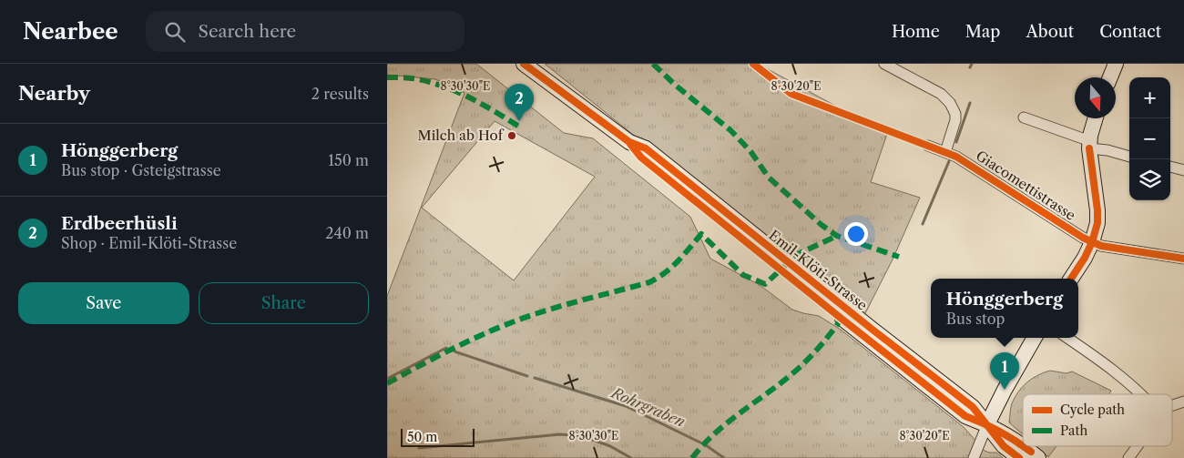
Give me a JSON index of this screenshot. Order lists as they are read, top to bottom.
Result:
{
  "streets": {
    "street": ["Giacomettistrasse", "Emil-Klöti-Strasse"]
  },
  "water": ["Rohrgraben"],
  "places": ["Milch ab Hof"],
  "legend": ["Cycle path", "Path"],
  "scale_bar": "50 m",
  "north": "bottom",
  "page": {
    "header": "Nearbee",
    "search": "Search here",
    "nav": [
      "Home",
      "Map",
      "About",
      "Contact"
    ],
    "heading": ["Nearby", "2 results"],
    "map_buttons": ["+", "−"],
    "pins": ["2", "1"],
    "list": [
      {
        "mark": "1",
        "name": "Hönggerberg",
        "note": "Bus stop · Gsteigstrasse",
        "value": "150 m"
      },
      {
        "mark": "2",
        "name": "Erdbeerhüsli",
        "note": "Shop · Emil-Klöti-Strasse",
        "value": "240 m"
      }
    ],
    "buttons": ["Save", "Share"],
    "popup": ["Hönggerberg", "Bus stop"],
    "scale": "50 m"
  },
  "coordinates": ["8°30'30\"E", "8°30'20\"E"]
}
